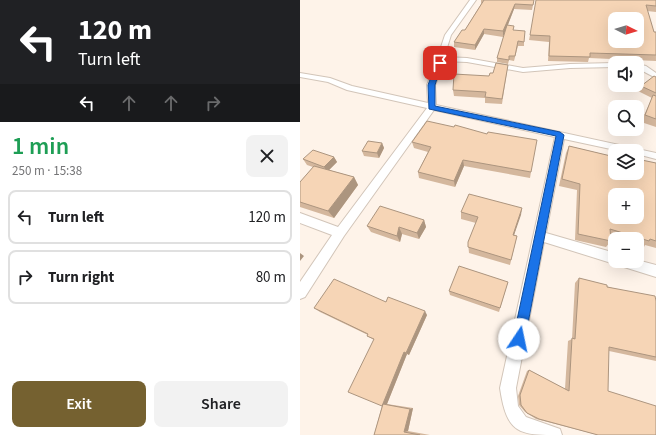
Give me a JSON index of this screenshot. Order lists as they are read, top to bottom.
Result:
{
  "north": "right",
  "page": {
    "turn": ["120 m", "Turn left"],
    "map_buttons": ["+", "−"],
    "heading": ["1 min", "250 m · 15:38"],
    "list": [
      {
        "name": "Turn left",
        "value": "120 m"
      },
      {
        "name": "Turn right",
        "value": "80 m"
      }
    ],
    "buttons": ["Exit", "Share"]
  }
}
